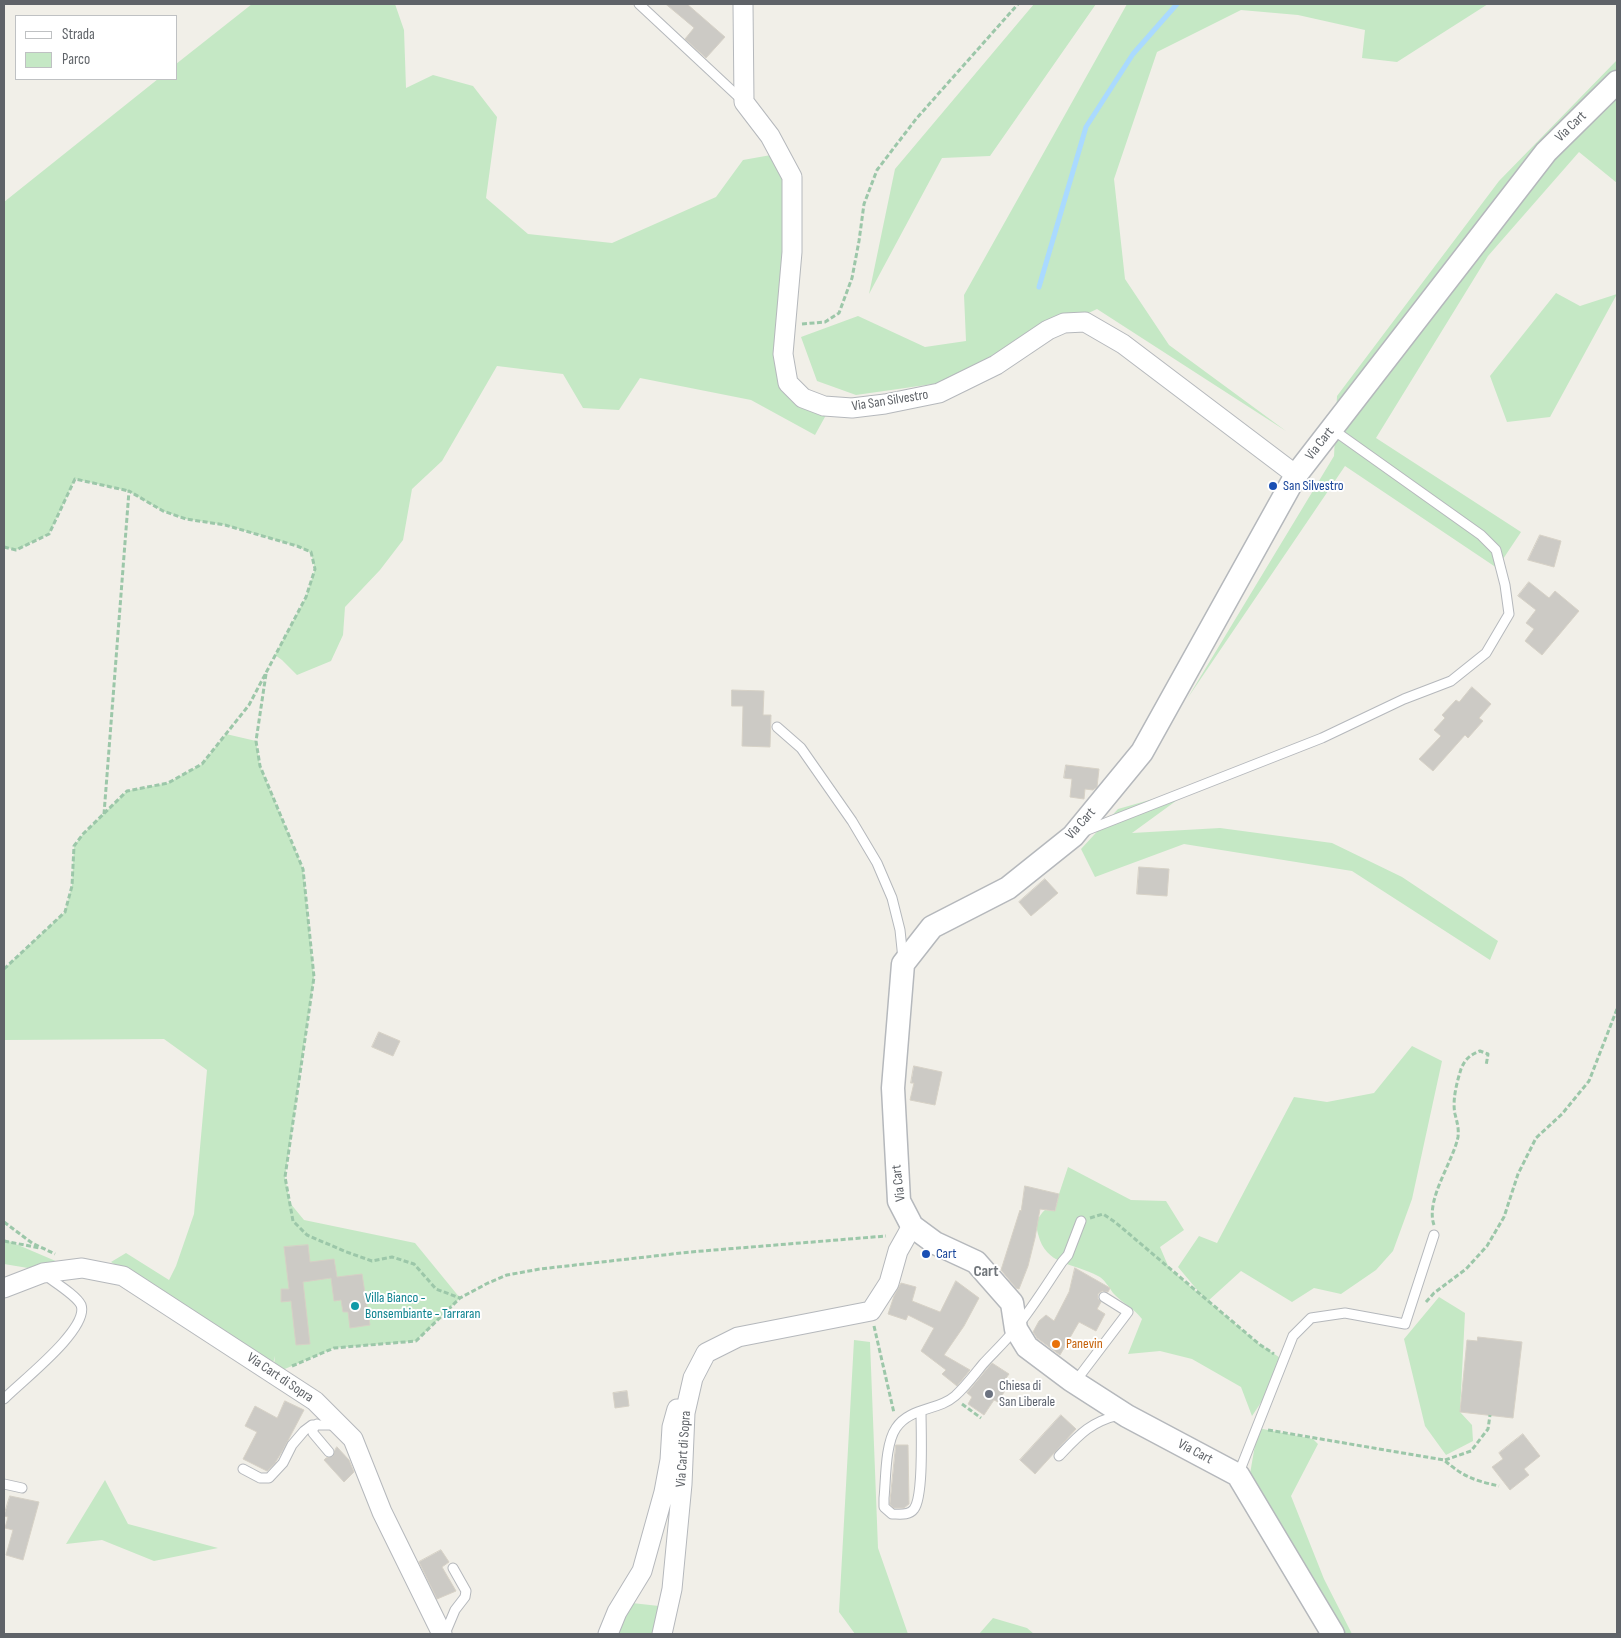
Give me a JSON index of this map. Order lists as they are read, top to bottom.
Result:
{
  "streets": {
    "street": ["Via Cart", "Via San Silvestro", "Via Cart di Sopra"]
  },
  "crossings": [
    ["Via Cart", "Via San Silvestro"]
  ],
  "districts": ["Cart"],
  "places": [
    "San Silvestro",
    "Cart",
    "Villa Bianco - Bonsembiante - Tarraran",
    "Panevin",
    "Chiesa di San Liberale"
  ],
  "legend": ["Strada", "Parco"]
}
